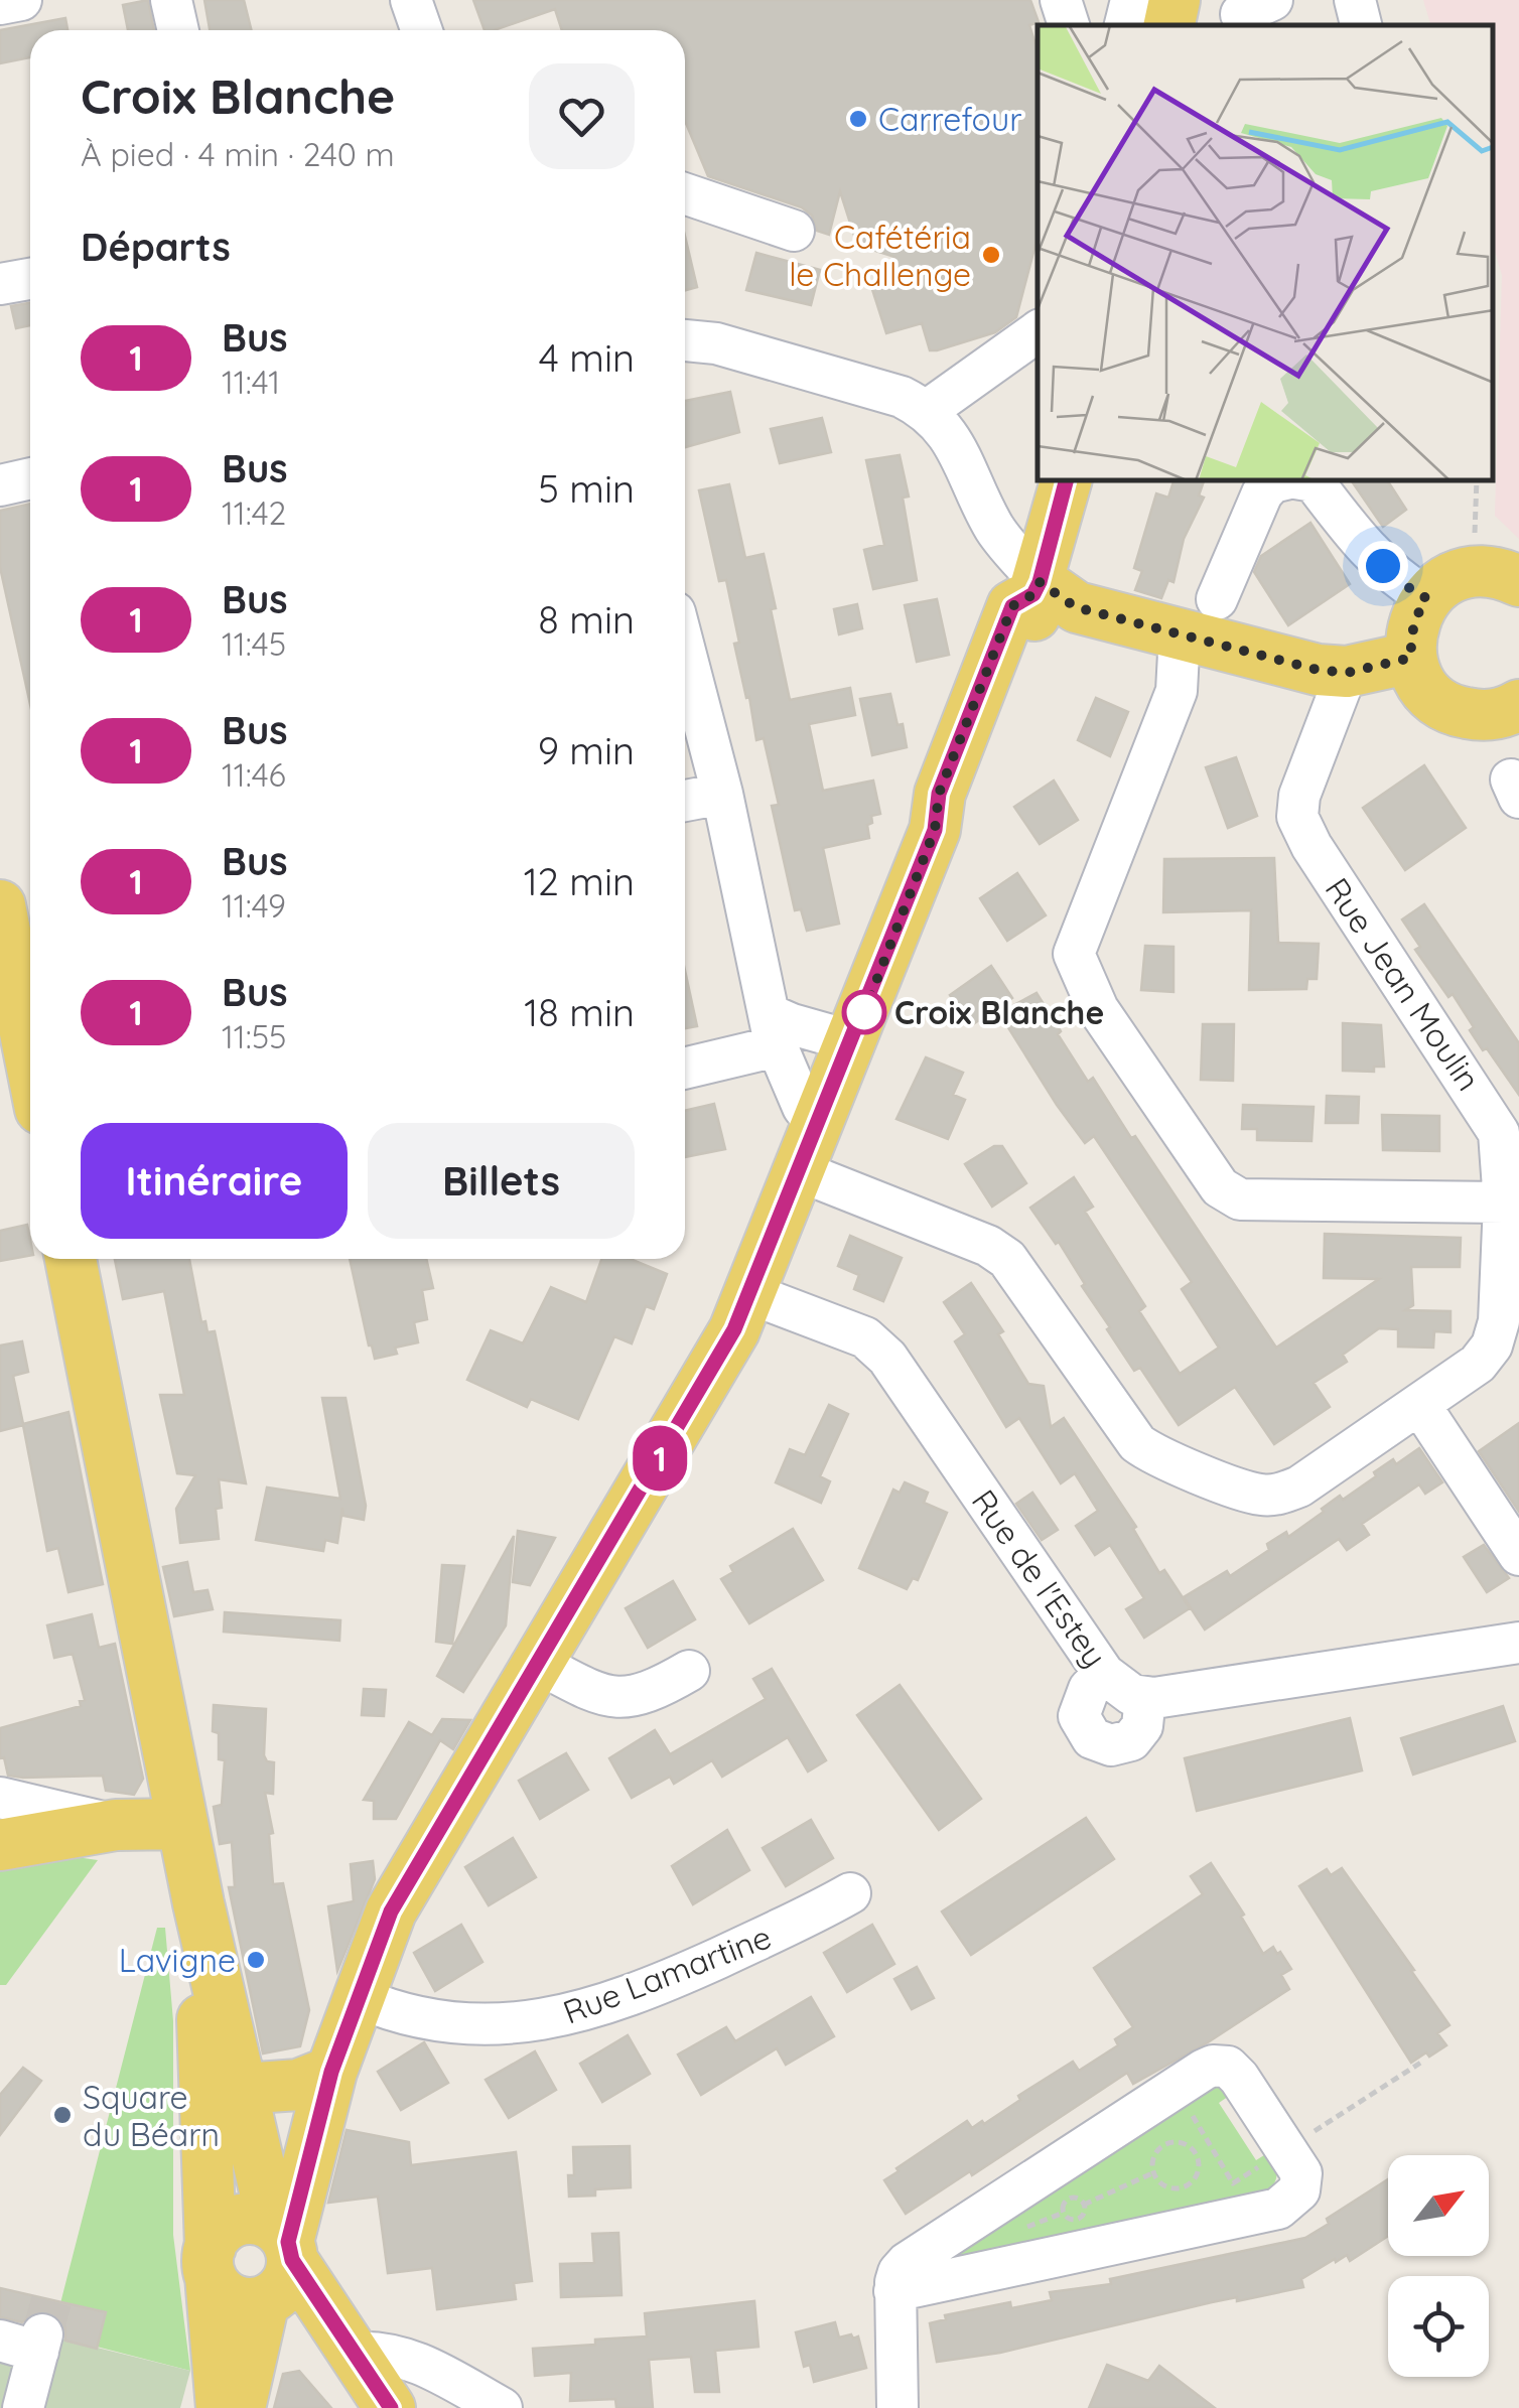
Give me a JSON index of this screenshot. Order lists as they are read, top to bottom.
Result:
{
  "streets": {
    "street": ["Rue Jean Moulin", "Rue de l'Estey", "Rue Lamartine"]
  },
  "places": [
    "Carrefour",
    "Cafétéria le Challenge",
    "Croix Blanche",
    "Lavigne",
    "Square du Béarn"
  ],
  "lines": ["bus line 1"],
  "north": "top right",
  "page": {
    "on_map": "1",
    "heading": [
      ["Croix Blanche", "À pied · 4 min · 240 m"],
      "Départs"
    ],
    "list": [
      {
        "mark": "1",
        "name": "Bus",
        "note": "11:41",
        "value": "4 min"
      },
      {
        "mark": "1",
        "name": "Bus",
        "note": "11:42",
        "value": "5 min"
      },
      {
        "mark": "1",
        "name": "Bus",
        "note": "11:45",
        "value": "8 min"
      },
      {
        "mark": "1",
        "name": "Bus",
        "note": "11:46",
        "value": "9 min"
      },
      {
        "mark": "1",
        "name": "Bus",
        "note": "11:49",
        "value": "12 min"
      },
      {
        "mark": "1",
        "name": "Bus",
        "note": "11:55",
        "value": "18 min"
      }
    ],
    "buttons": ["Itinéraire", "Billets"]
  }
}
